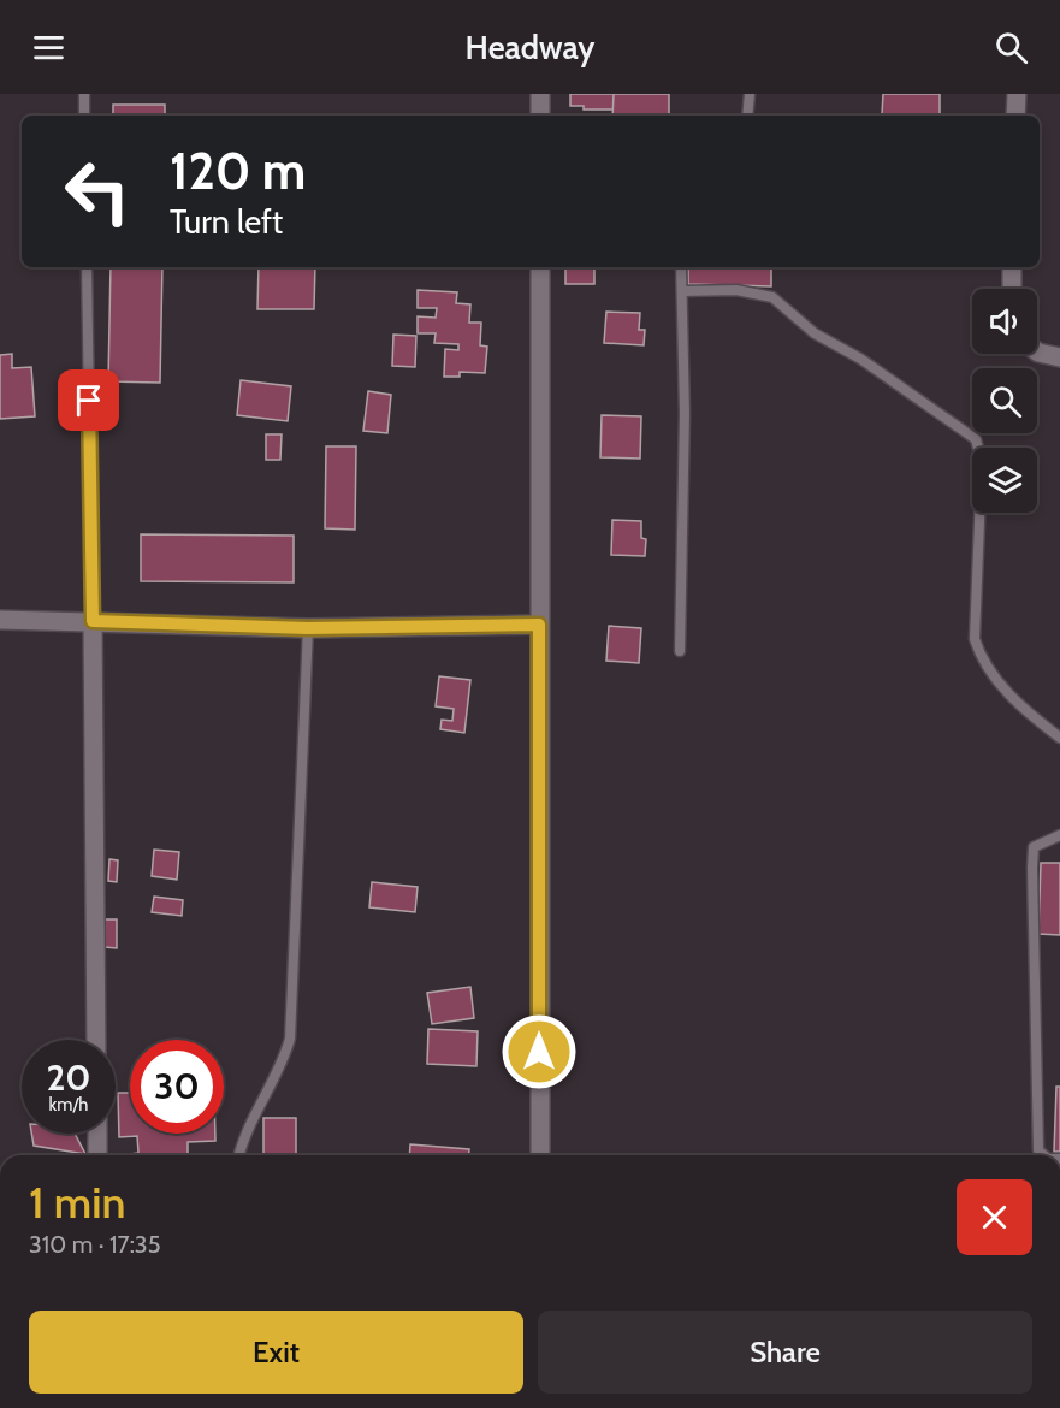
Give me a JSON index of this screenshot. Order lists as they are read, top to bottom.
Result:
{
  "page": {
    "header": "Headway",
    "turn": ["120 m", "Turn left"],
    "speed": "20 km/h",
    "limit": "30",
    "heading": ["1 min", "310 m · 17:35"],
    "buttons": ["Exit", "Share"]
  }
}
